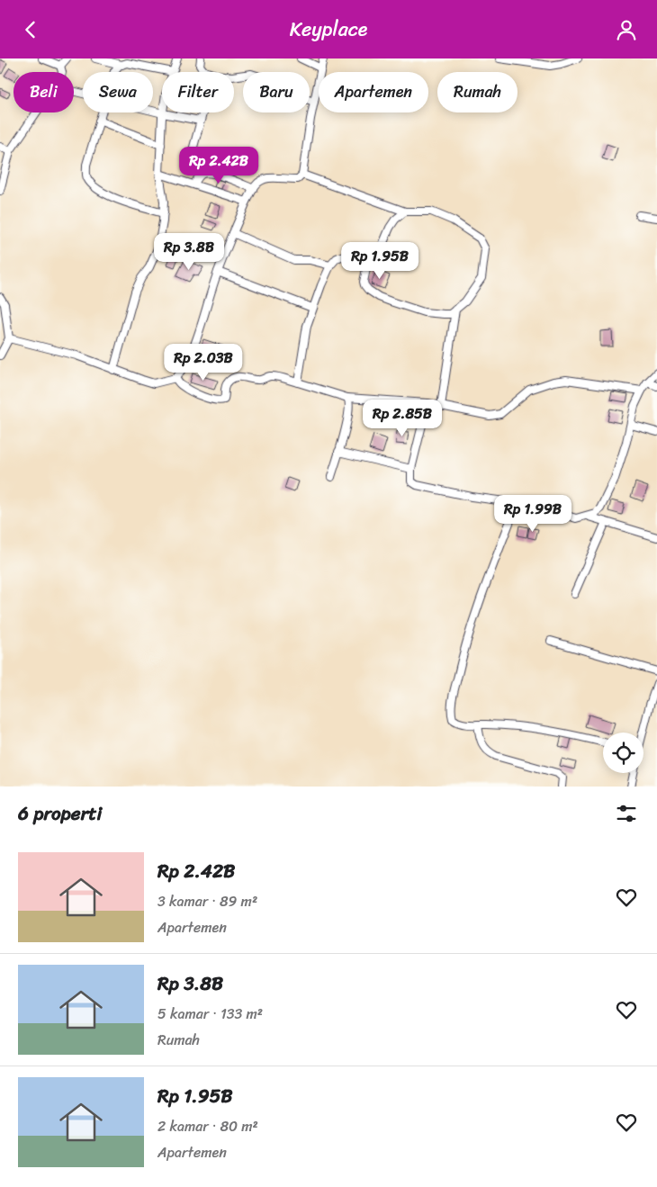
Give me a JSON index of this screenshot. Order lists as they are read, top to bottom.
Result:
{
  "page": {
    "header": "Keyplace",
    "chip": [
      "Beli",
      "Sewa",
      "Filter",
      "Baru",
      "Apartemen",
      "Rumah"
    ],
    "price": [
      "Rp 2.42B",
      "Rp 3.8B",
      "Rp 1.95B",
      "Rp 2.03B",
      "Rp 2.85B",
      "Rp 1.99B"
    ],
    "heading": "6 properti",
    "list": [
      {
        "name": "Rp 2.42B",
        "note": "3 kamar · 89 m² · Apartemen"
      },
      {
        "name": "Rp 3.8B",
        "note": "5 kamar · 133 m² · Rumah"
      },
      {
        "name": "Rp 1.95B",
        "note": "2 kamar · 80 m² · Apartemen"
      }
    ]
  }
}
